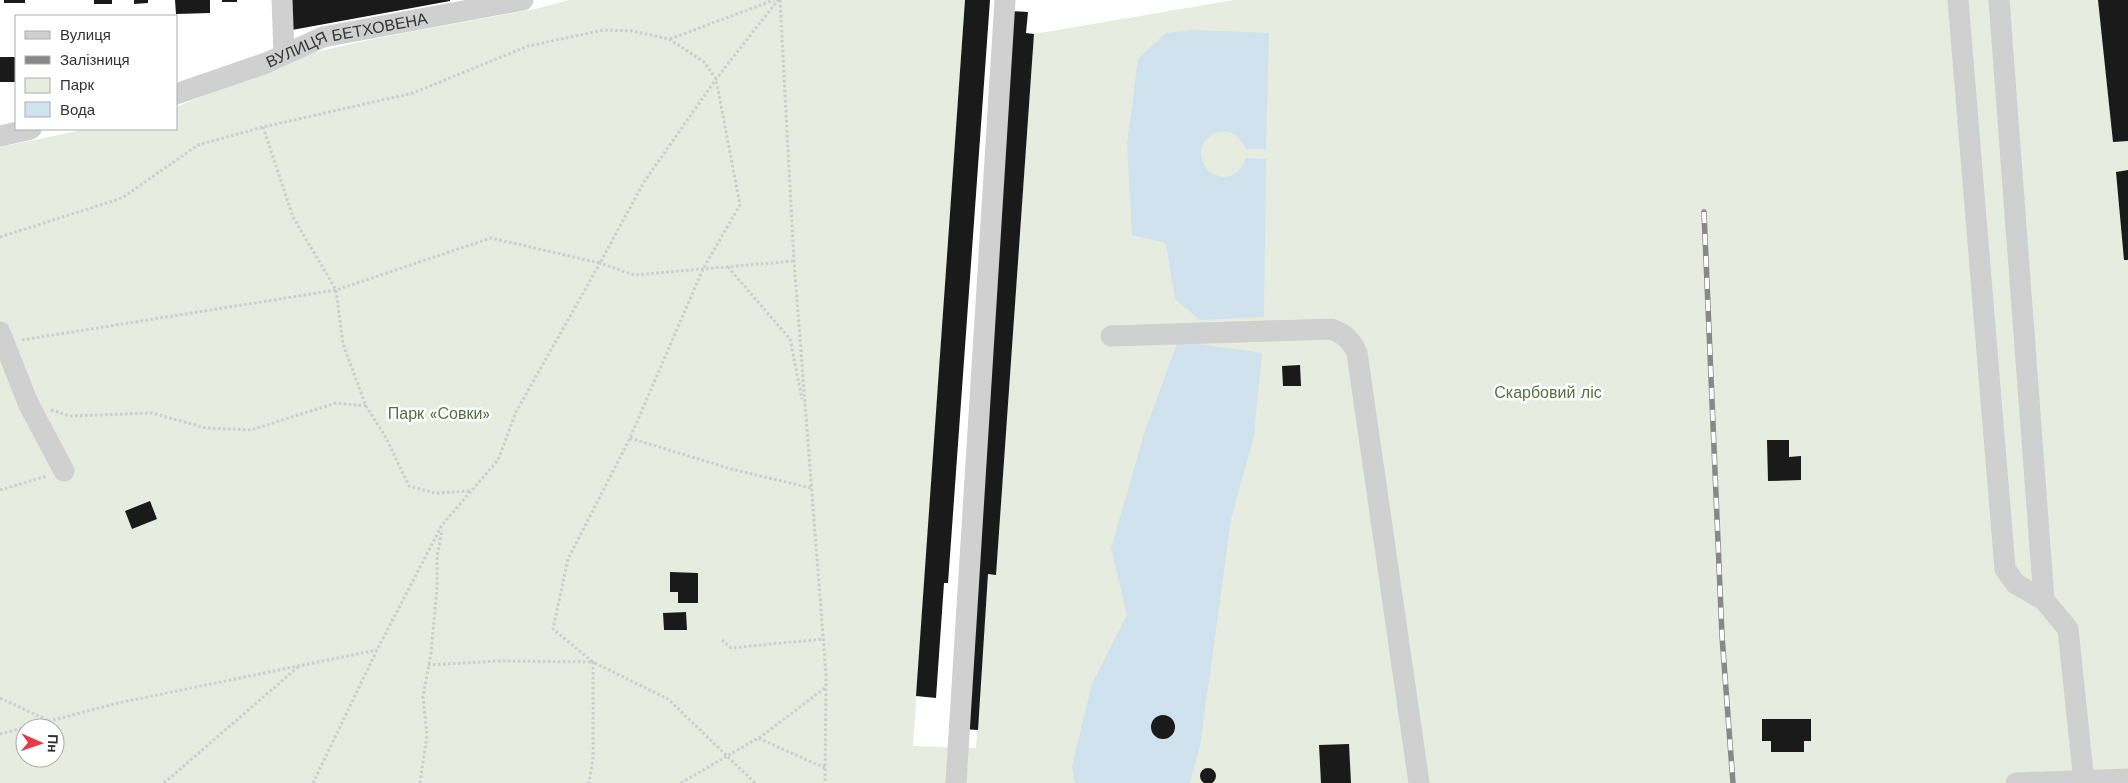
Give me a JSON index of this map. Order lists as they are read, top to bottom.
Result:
{
  "streets": {
    "street": ["ВУЛИЦЯ БЕТХОВЕНА"]
  },
  "parks": ["Скарбовий ліс", "Парк «Совки»"],
  "legend": [
    "Вулиця",
    "Залізниця",
    "Парк",
    "Вода"
  ],
  "north": "right"
}
